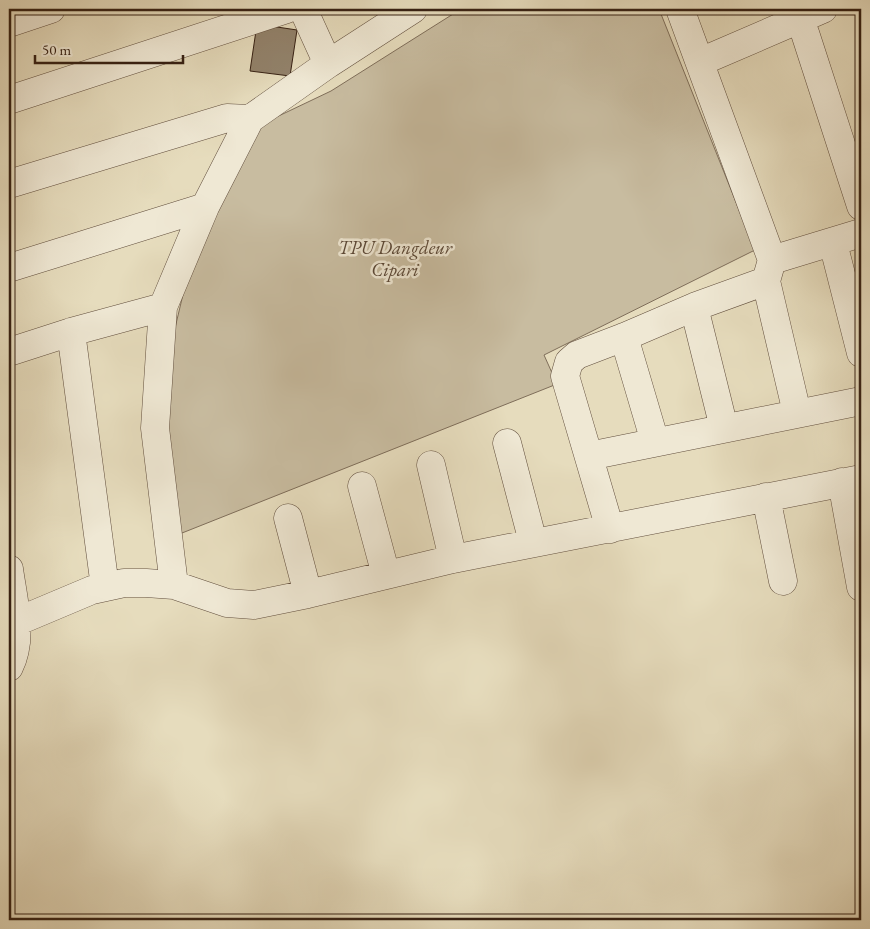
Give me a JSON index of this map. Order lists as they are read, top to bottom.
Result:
{
  "parks": ["TPU Dangdeur Cipari"],
  "scale_bar": "50 m"
}
